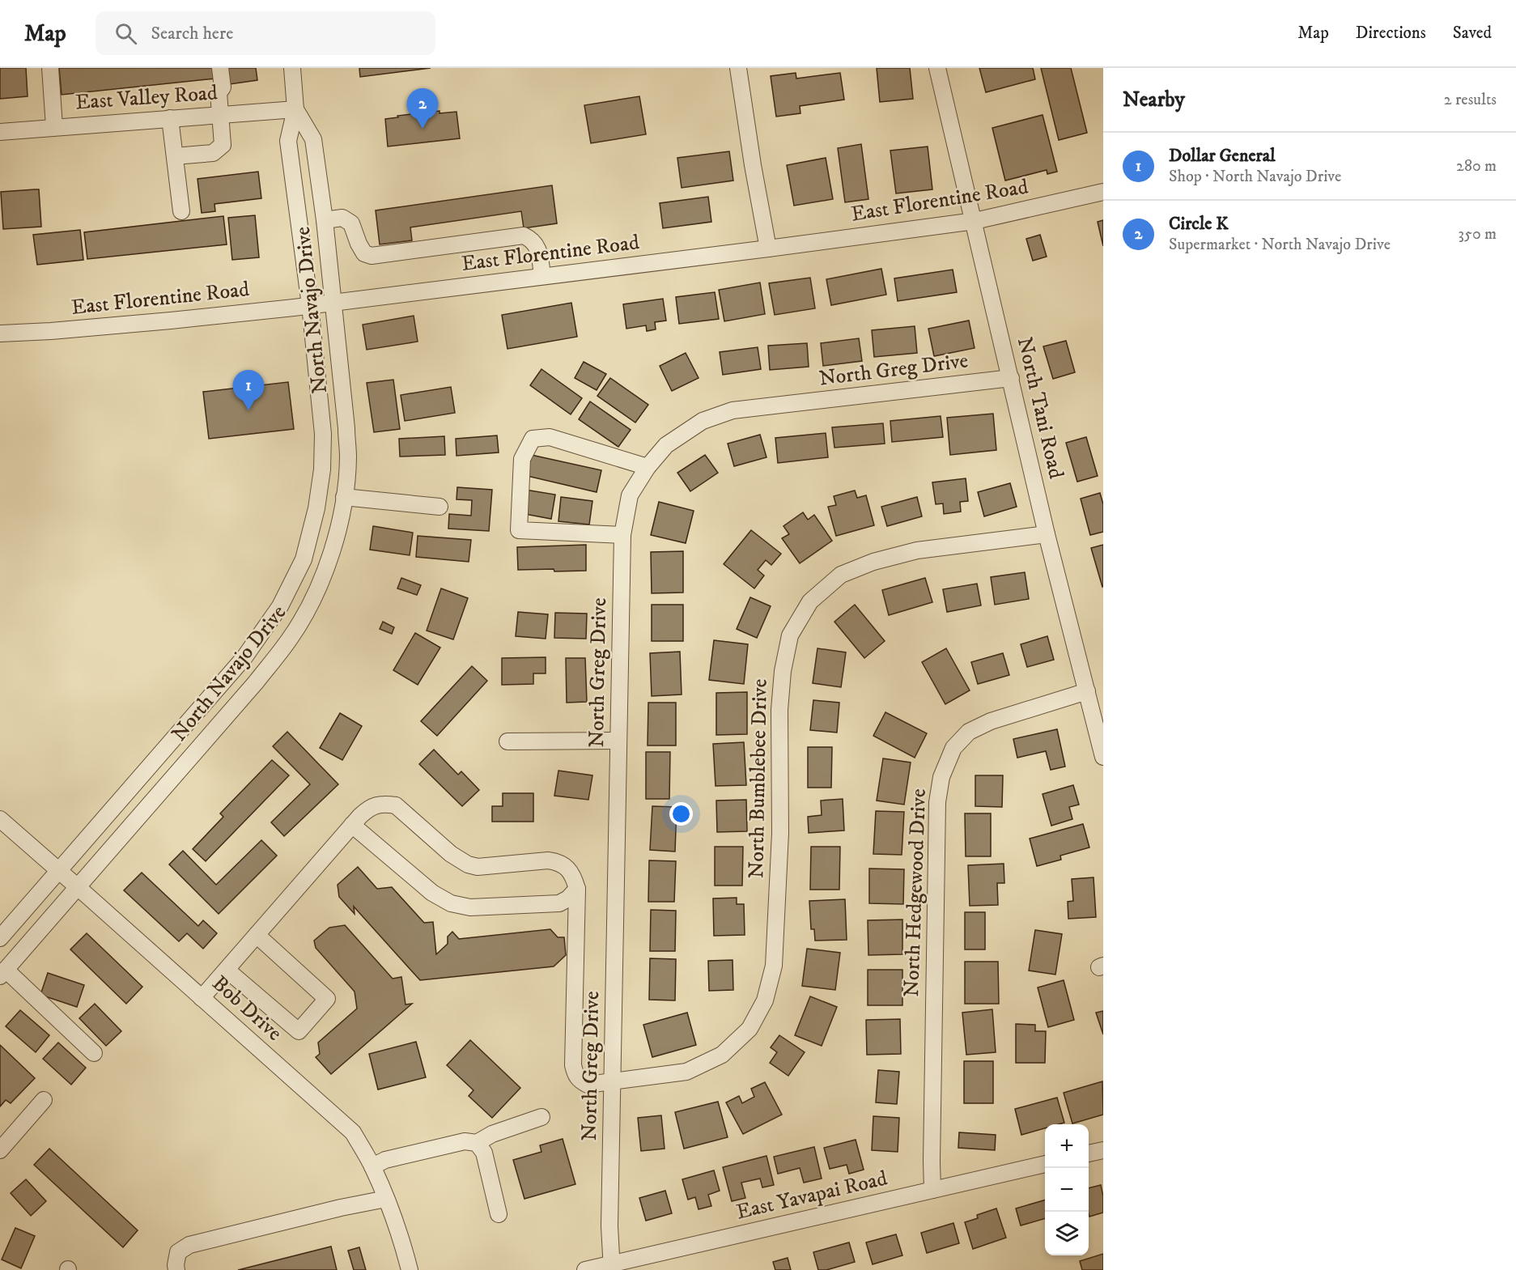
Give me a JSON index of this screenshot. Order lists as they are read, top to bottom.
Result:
{
  "streets": {
    "street": [
      "East Valley Road",
      "East Florentine Road",
      "North Navajo Drive",
      "North Greg Drive",
      "North Tani Road",
      "North Bumblebee Drive",
      "North Hedgewood Drive",
      "Bob Drive",
      "East Yavapai Road"
    ]
  },
  "crossings": [
    ["East Valley Road", "North Navajo Drive"],
    ["East Florentine Road", "North Navajo Drive"],
    ["East Florentine Road", "North Tani Road"],
    ["North Navajo Drive", "Bob Drive"],
    ["North Greg Drive", "North Tani Road"],
    ["North Greg Drive", "North Bumblebee Drive"],
    ["North Greg Drive", "East Yavapai Road"],
    ["North Tani Road", "North Bumblebee Drive"],
    ["North Tani Road", "North Hedgewood Drive"],
    ["North Hedgewood Drive", "East Yavapai Road"]
  ],
  "page": {
    "header": "Map",
    "search": "Search here",
    "nav": ["Map", "Directions", "Saved"],
    "heading": ["Nearby", "2 results"],
    "pins": ["2", "1"],
    "list": [
      {
        "mark": "1",
        "name": "Dollar General",
        "note": "Shop · North Navajo Drive",
        "value": "280 m"
      },
      {
        "mark": "2",
        "name": "Circle K",
        "note": "Supermarket · North Navajo Drive",
        "value": "350 m"
      }
    ],
    "map_buttons": ["+", "−"]
  }
}
